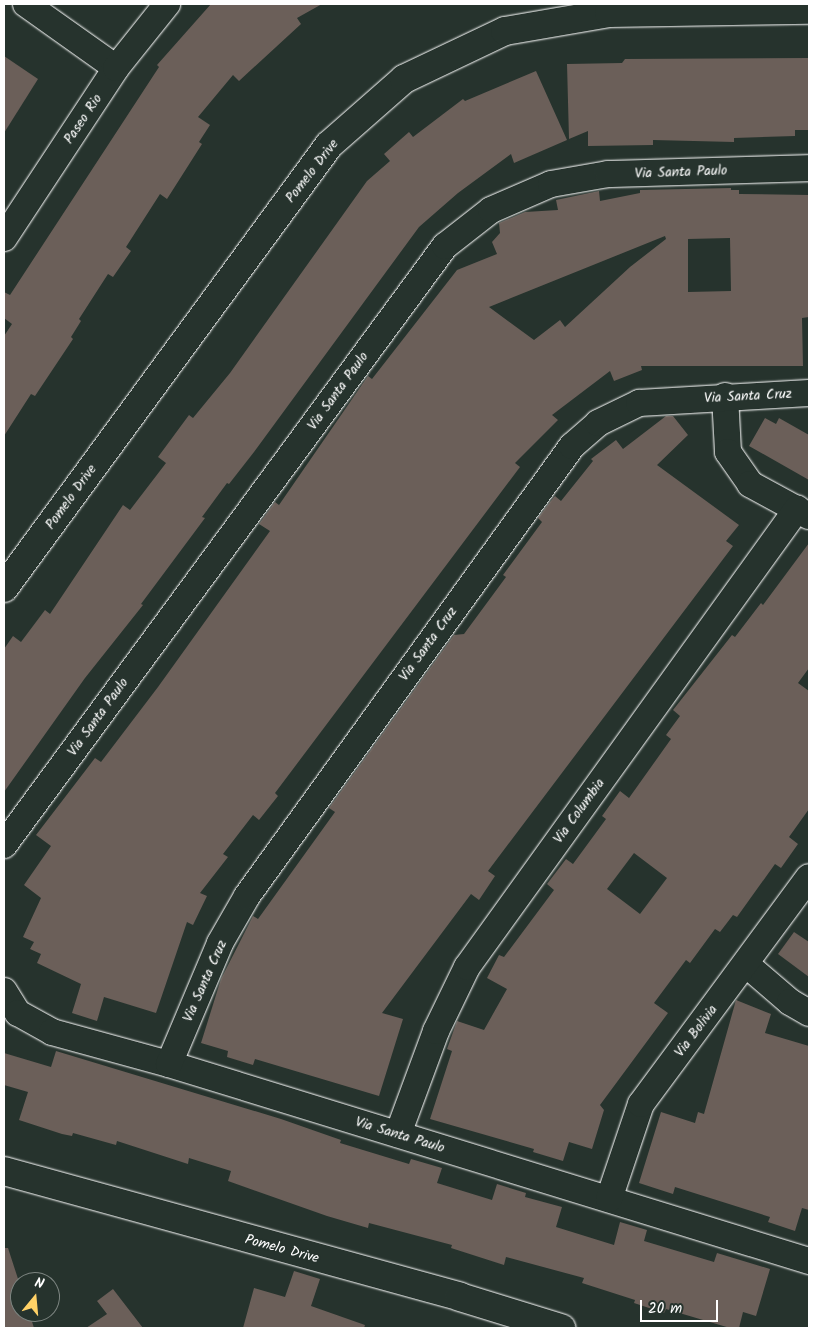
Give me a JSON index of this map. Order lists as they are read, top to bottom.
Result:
{
  "streets": {
    "street": [
      "Paseo Rio",
      "Pomelo Drive",
      "Via Santa Paulo",
      "Via Santa Cruz",
      "Via Columbia",
      "Via Bolivia"
    ]
  },
  "crossings": [
    ["Via Santa Paulo", "Via Santa Cruz"],
    ["Via Santa Paulo", "Via Columbia"],
    ["Via Santa Paulo", "Via Bolivia"]
  ],
  "scale_bar": "20 m",
  "north": "top"
}
